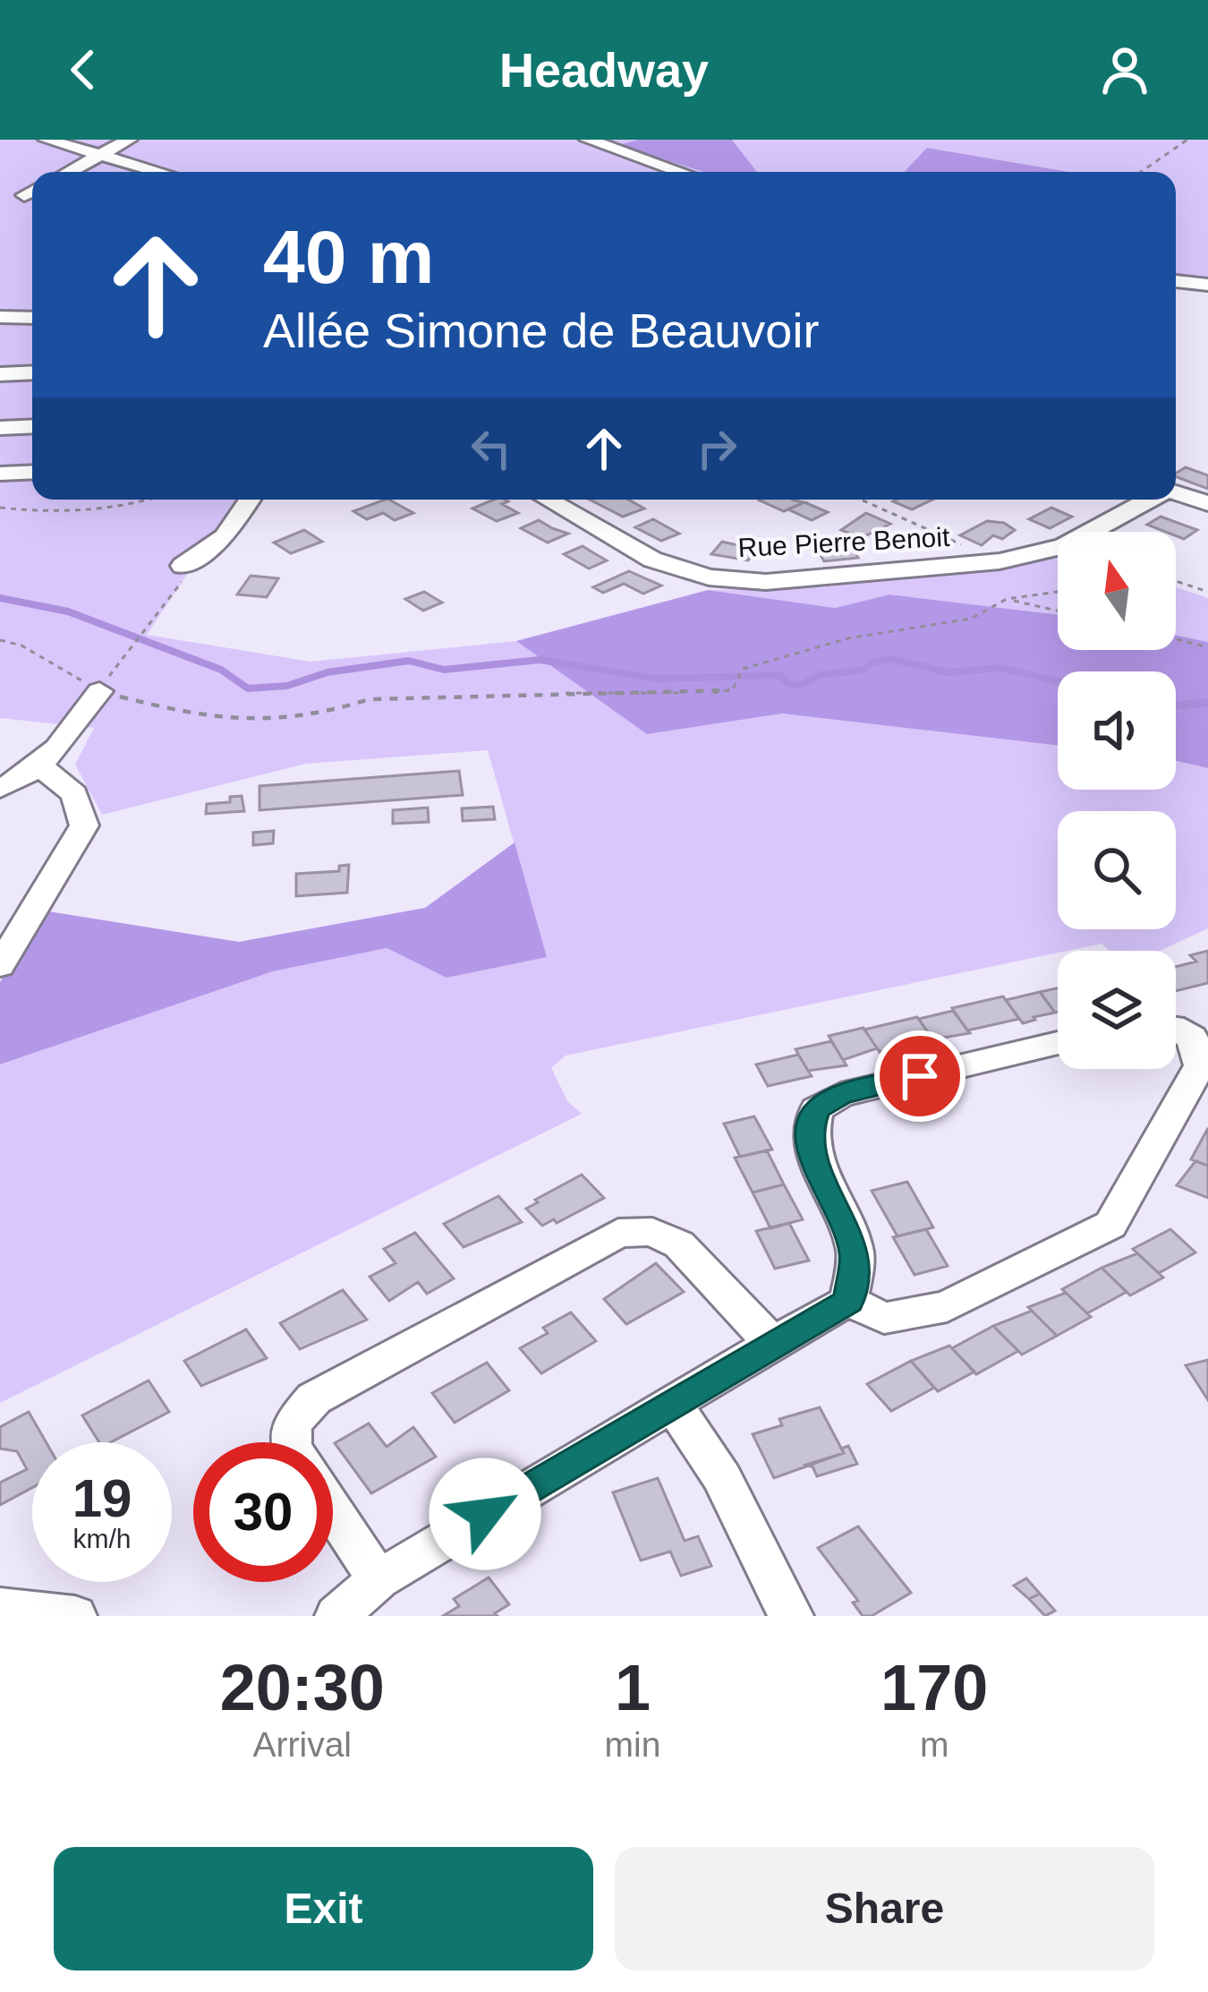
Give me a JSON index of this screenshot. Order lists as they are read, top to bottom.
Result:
{
  "streets": {
    "street": ["Rue Pierre Benoit"]
  },
  "north": "top",
  "page": {
    "header": "Headway",
    "turn": ["40 m", "Allée Simone de Beauvoir"],
    "speed": "19 km/h",
    "limit": "30",
    "eta": [
      "20:30",
      "Arrival",
      "1",
      "min",
      "170",
      "m"
    ],
    "buttons": ["Exit", "Share"]
  }
}
